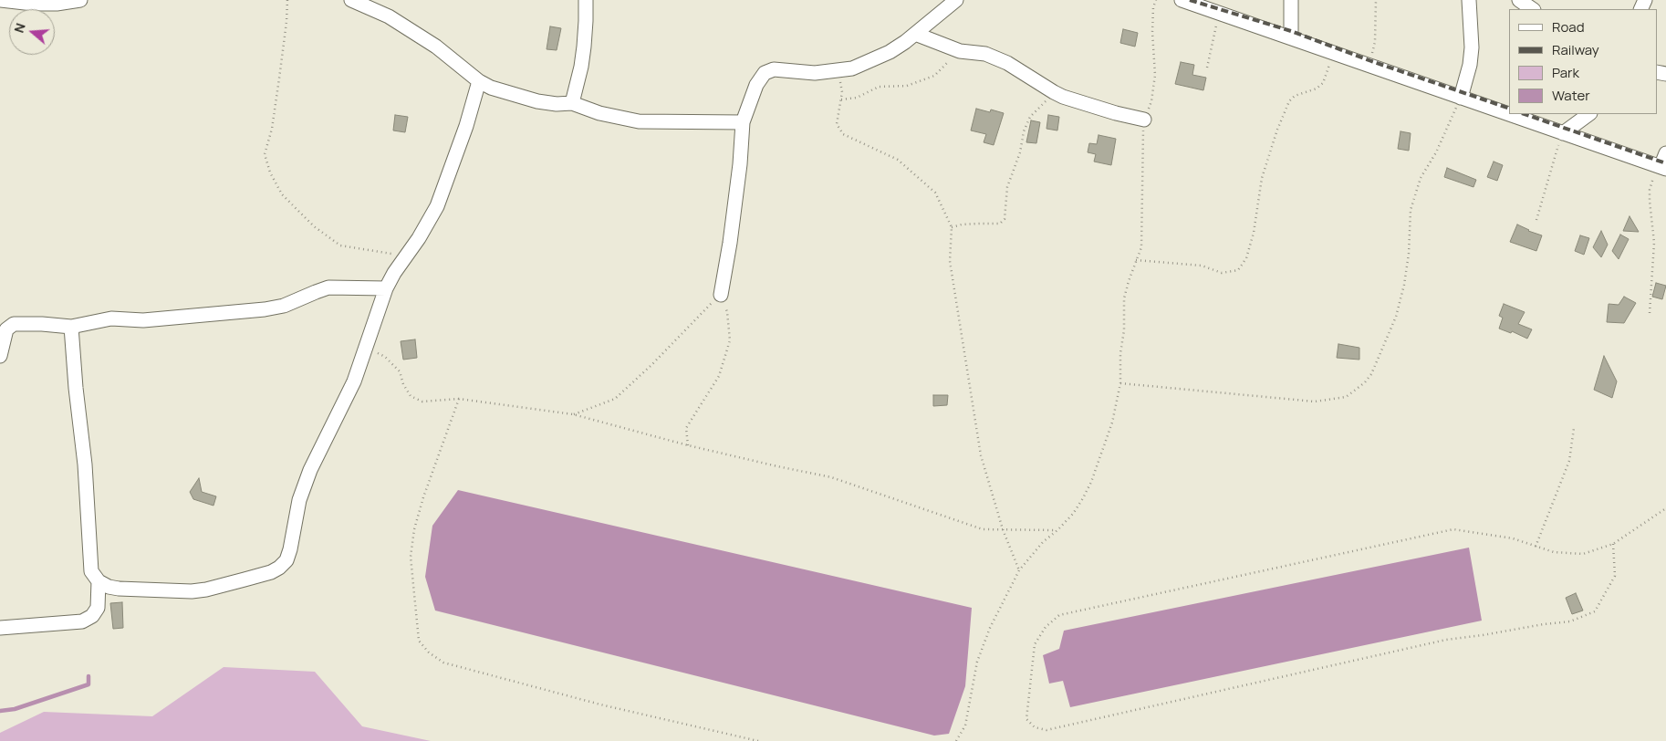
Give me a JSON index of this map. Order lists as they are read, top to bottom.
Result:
{
  "legend": [
    "Road",
    "Railway",
    "Park",
    "Water"
  ],
  "north": "left"
}
